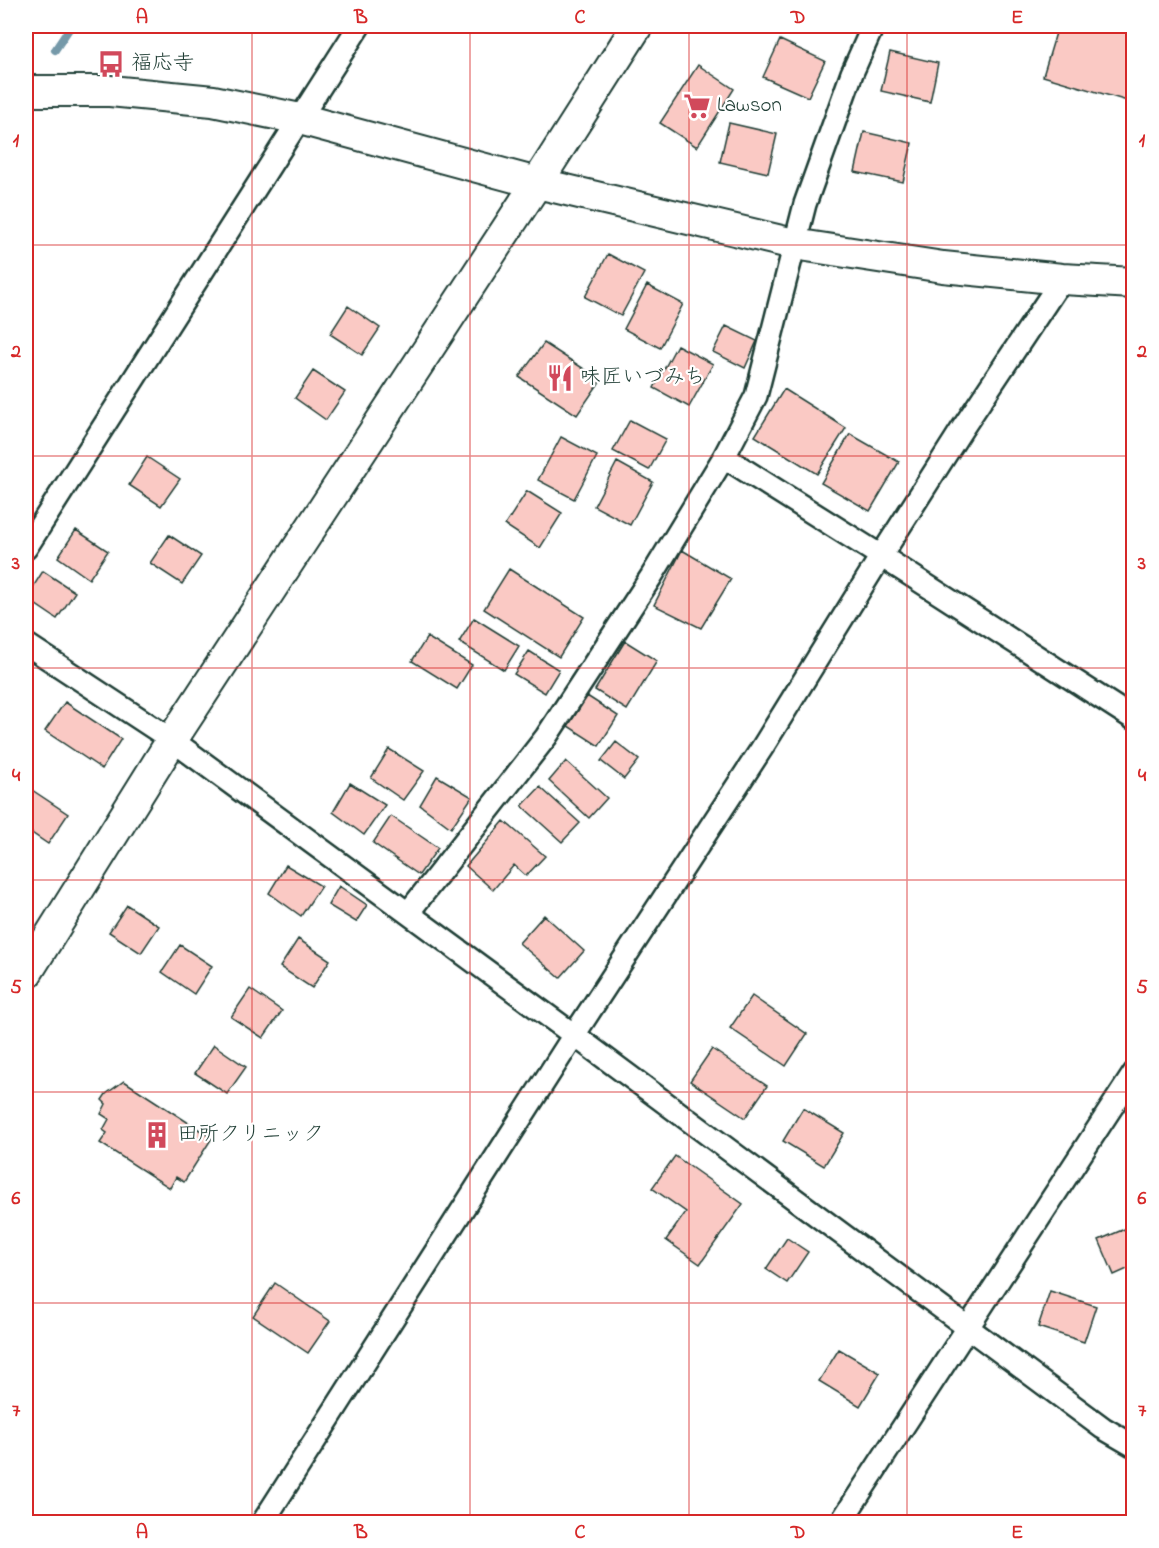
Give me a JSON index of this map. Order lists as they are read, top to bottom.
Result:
{
  "places": {
    "bus stop": ["福応寺"],
    "supermarket": ["Lawson"],
    "restaurant": ["味匠いづみち"],
    "building": ["田所クリニック"]
  },
  "grid": {
    "columns": [
      "A",
      "B",
      "C",
      "D",
      "E"
    ],
    "rows": [
      "1",
      "2",
      "3",
      "4",
      "5",
      "6",
      "7"
    ]
  }
}
